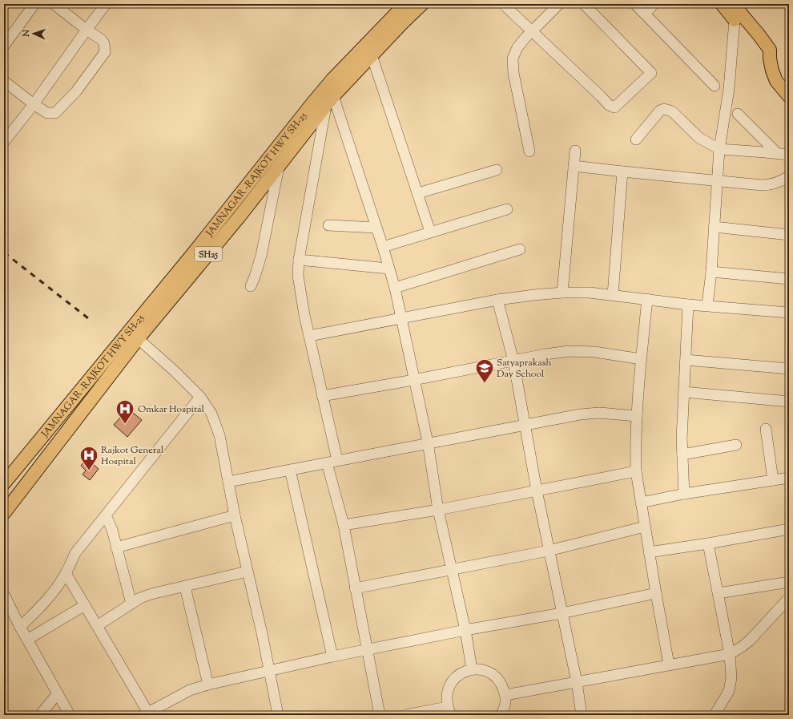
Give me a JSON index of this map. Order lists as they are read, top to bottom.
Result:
{
  "streets": {
    "main road": ["JAMNAGAR -RAJKOT HWY SH-25", "SH25"]
  },
  "crossings": [
    ["JAMNAGAR -RAJKOT HWY SH-25", "SH25"]
  ],
  "places": {
    "school or university": ["Satyaprakash Day School"],
    "hospital": ["Omkar Hospital", "Rajkot General Hospital"]
  },
  "north": "left"
}
